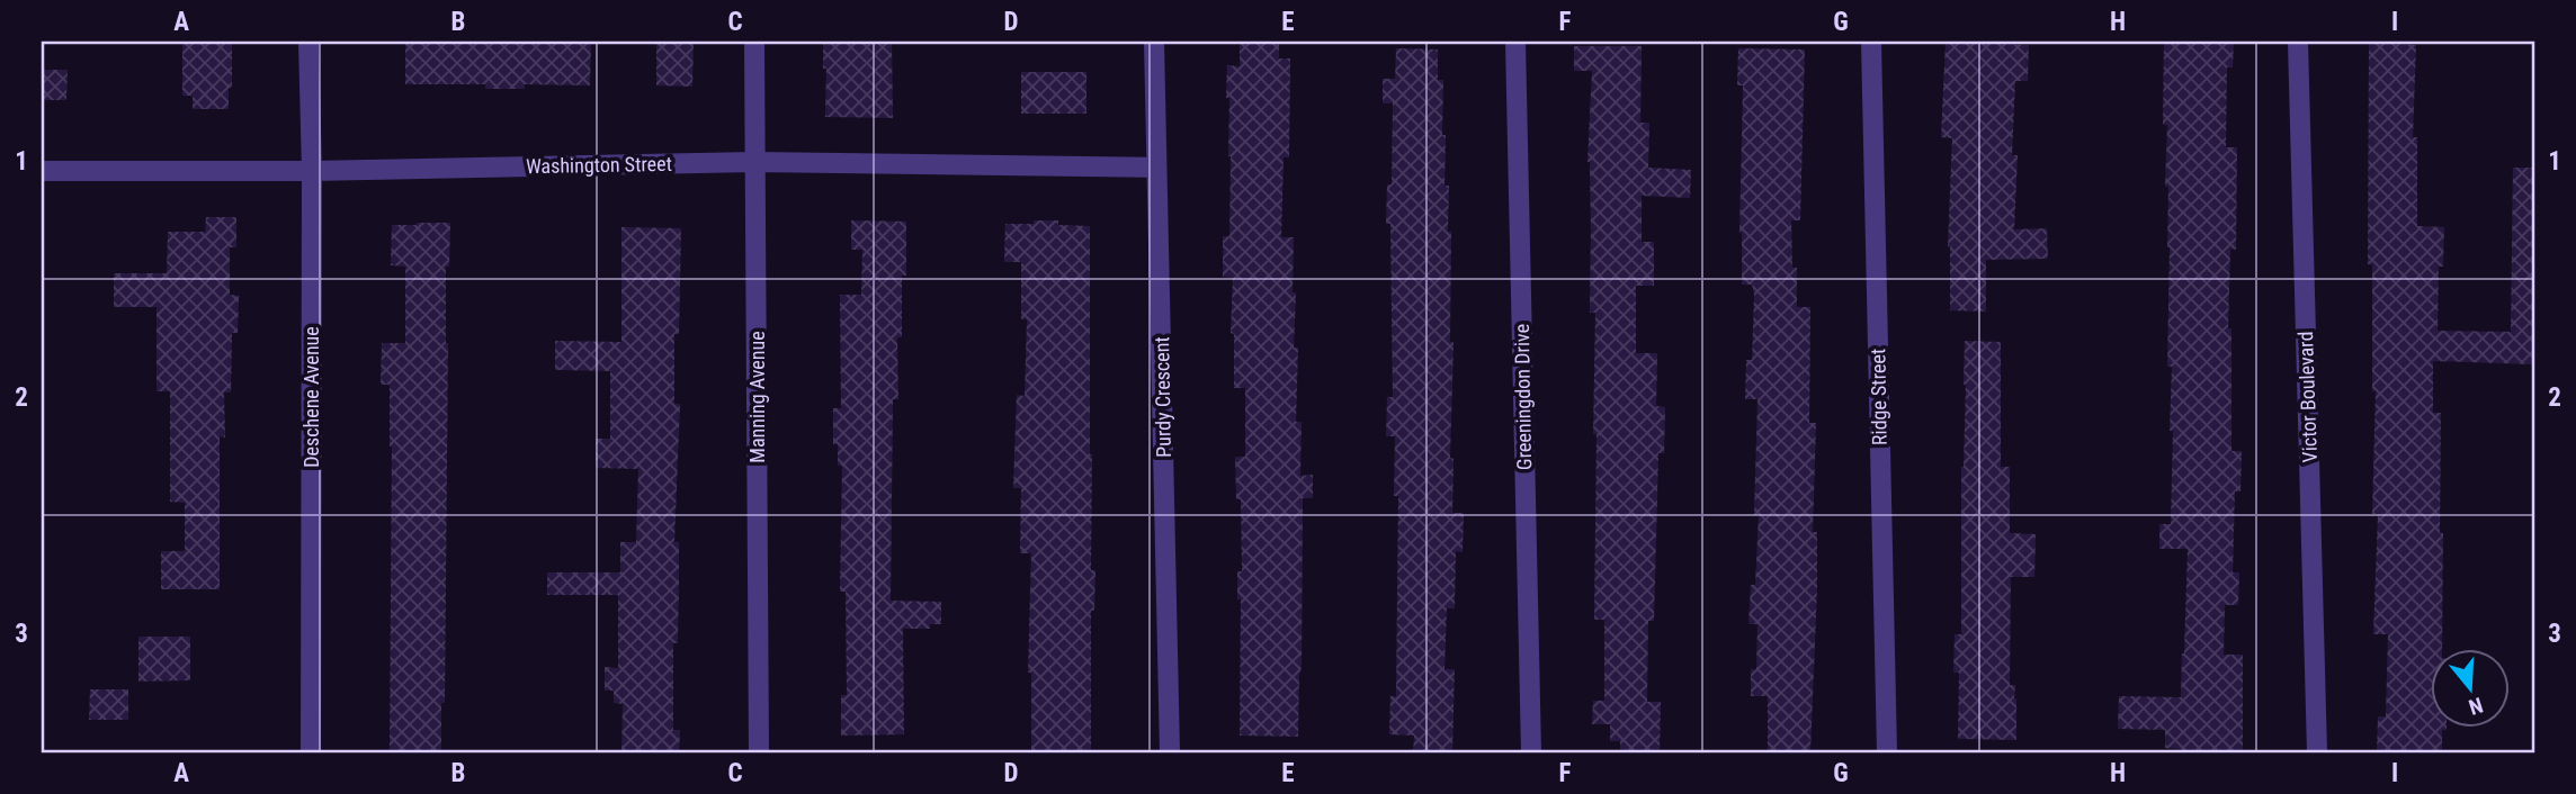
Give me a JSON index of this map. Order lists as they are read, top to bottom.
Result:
{
  "streets": {
    "street": [
      "Washington Street",
      "Deschene Avenue",
      "Manning Avenue",
      "Purdy Crescent",
      "Greeningdon Drive",
      "Ridge Street",
      "Victor Boulevard"
    ]
  },
  "crossings": [
    ["Washington Street", "Deschene Avenue"],
    ["Washington Street", "Manning Avenue"],
    ["Washington Street", "Purdy Crescent"]
  ],
  "north": "bottom",
  "grid": {
    "columns": [
      "A",
      "B",
      "C",
      "D",
      "E",
      "F",
      "G",
      "H",
      "I"
    ],
    "rows": ["1", "2", "3"]
  }
}
